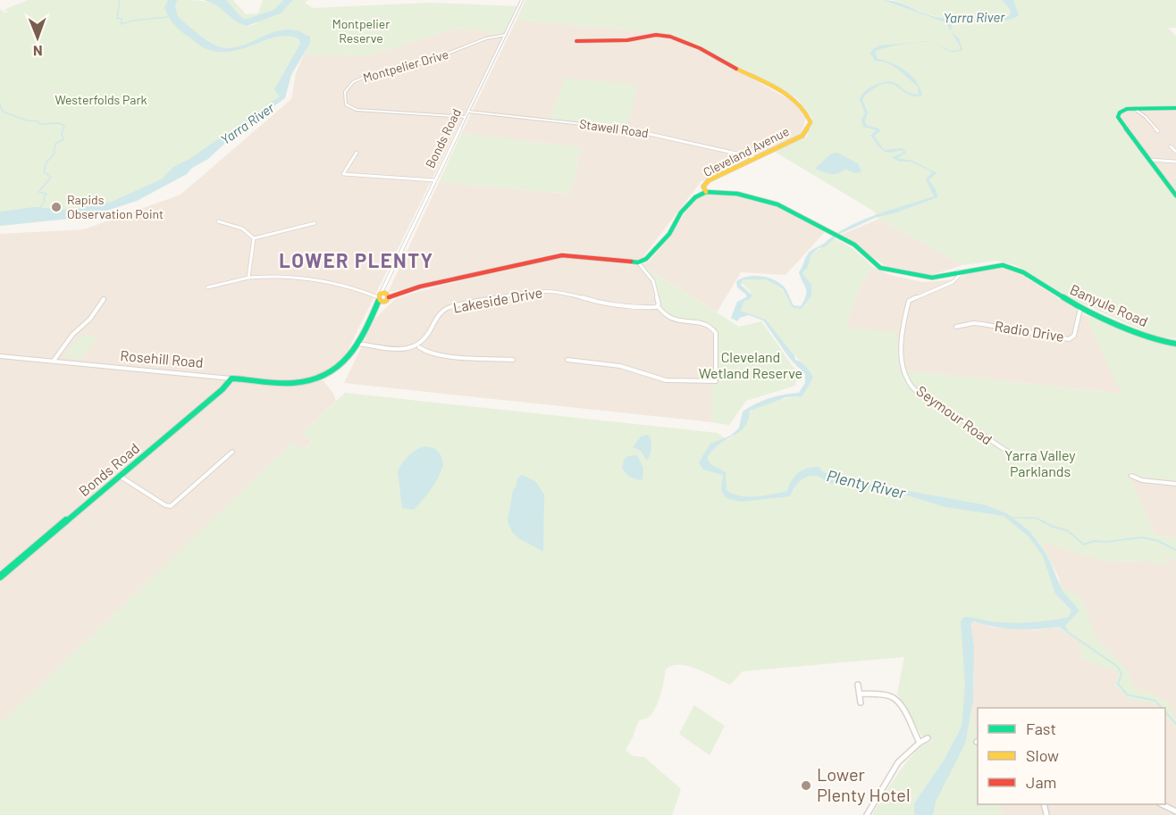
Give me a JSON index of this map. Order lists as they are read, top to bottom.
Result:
{
  "streets": {
    "street": [
      "Montpelier Drive",
      "Stawell Road",
      "Bonds Road",
      "Cleveland Avenue",
      "Lakeside Drive",
      "Banyule Road",
      "Radio Drive",
      "Rosehill Road",
      "Seymour Road"
    ]
  },
  "crossings": [
    ["Montpelier Drive", "Bonds Road"],
    ["Stawell Road", "Bonds Road"],
    ["Stawell Road", "Cleveland Avenue"],
    ["Bonds Road", "Rosehill Road"],
    ["Cleveland Avenue", "Banyule Road"],
    ["Banyule Road", "Radio Drive"],
    ["Banyule Road", "Seymour Road"]
  ],
  "districts": ["LOWER PLENTY"],
  "water": ["Yarra River", "Plenty River"],
  "parks": [
    "Montpelier Reserve",
    "Westerfolds Park",
    "Cleveland Wetland Reserve",
    "Yarra Valley Parklands"
  ],
  "places": ["Rapids Observation Point", "Lower Plenty Hotel"],
  "legend": ["Fast", "Slow", "Jam"],
  "north": "bottom"
}
